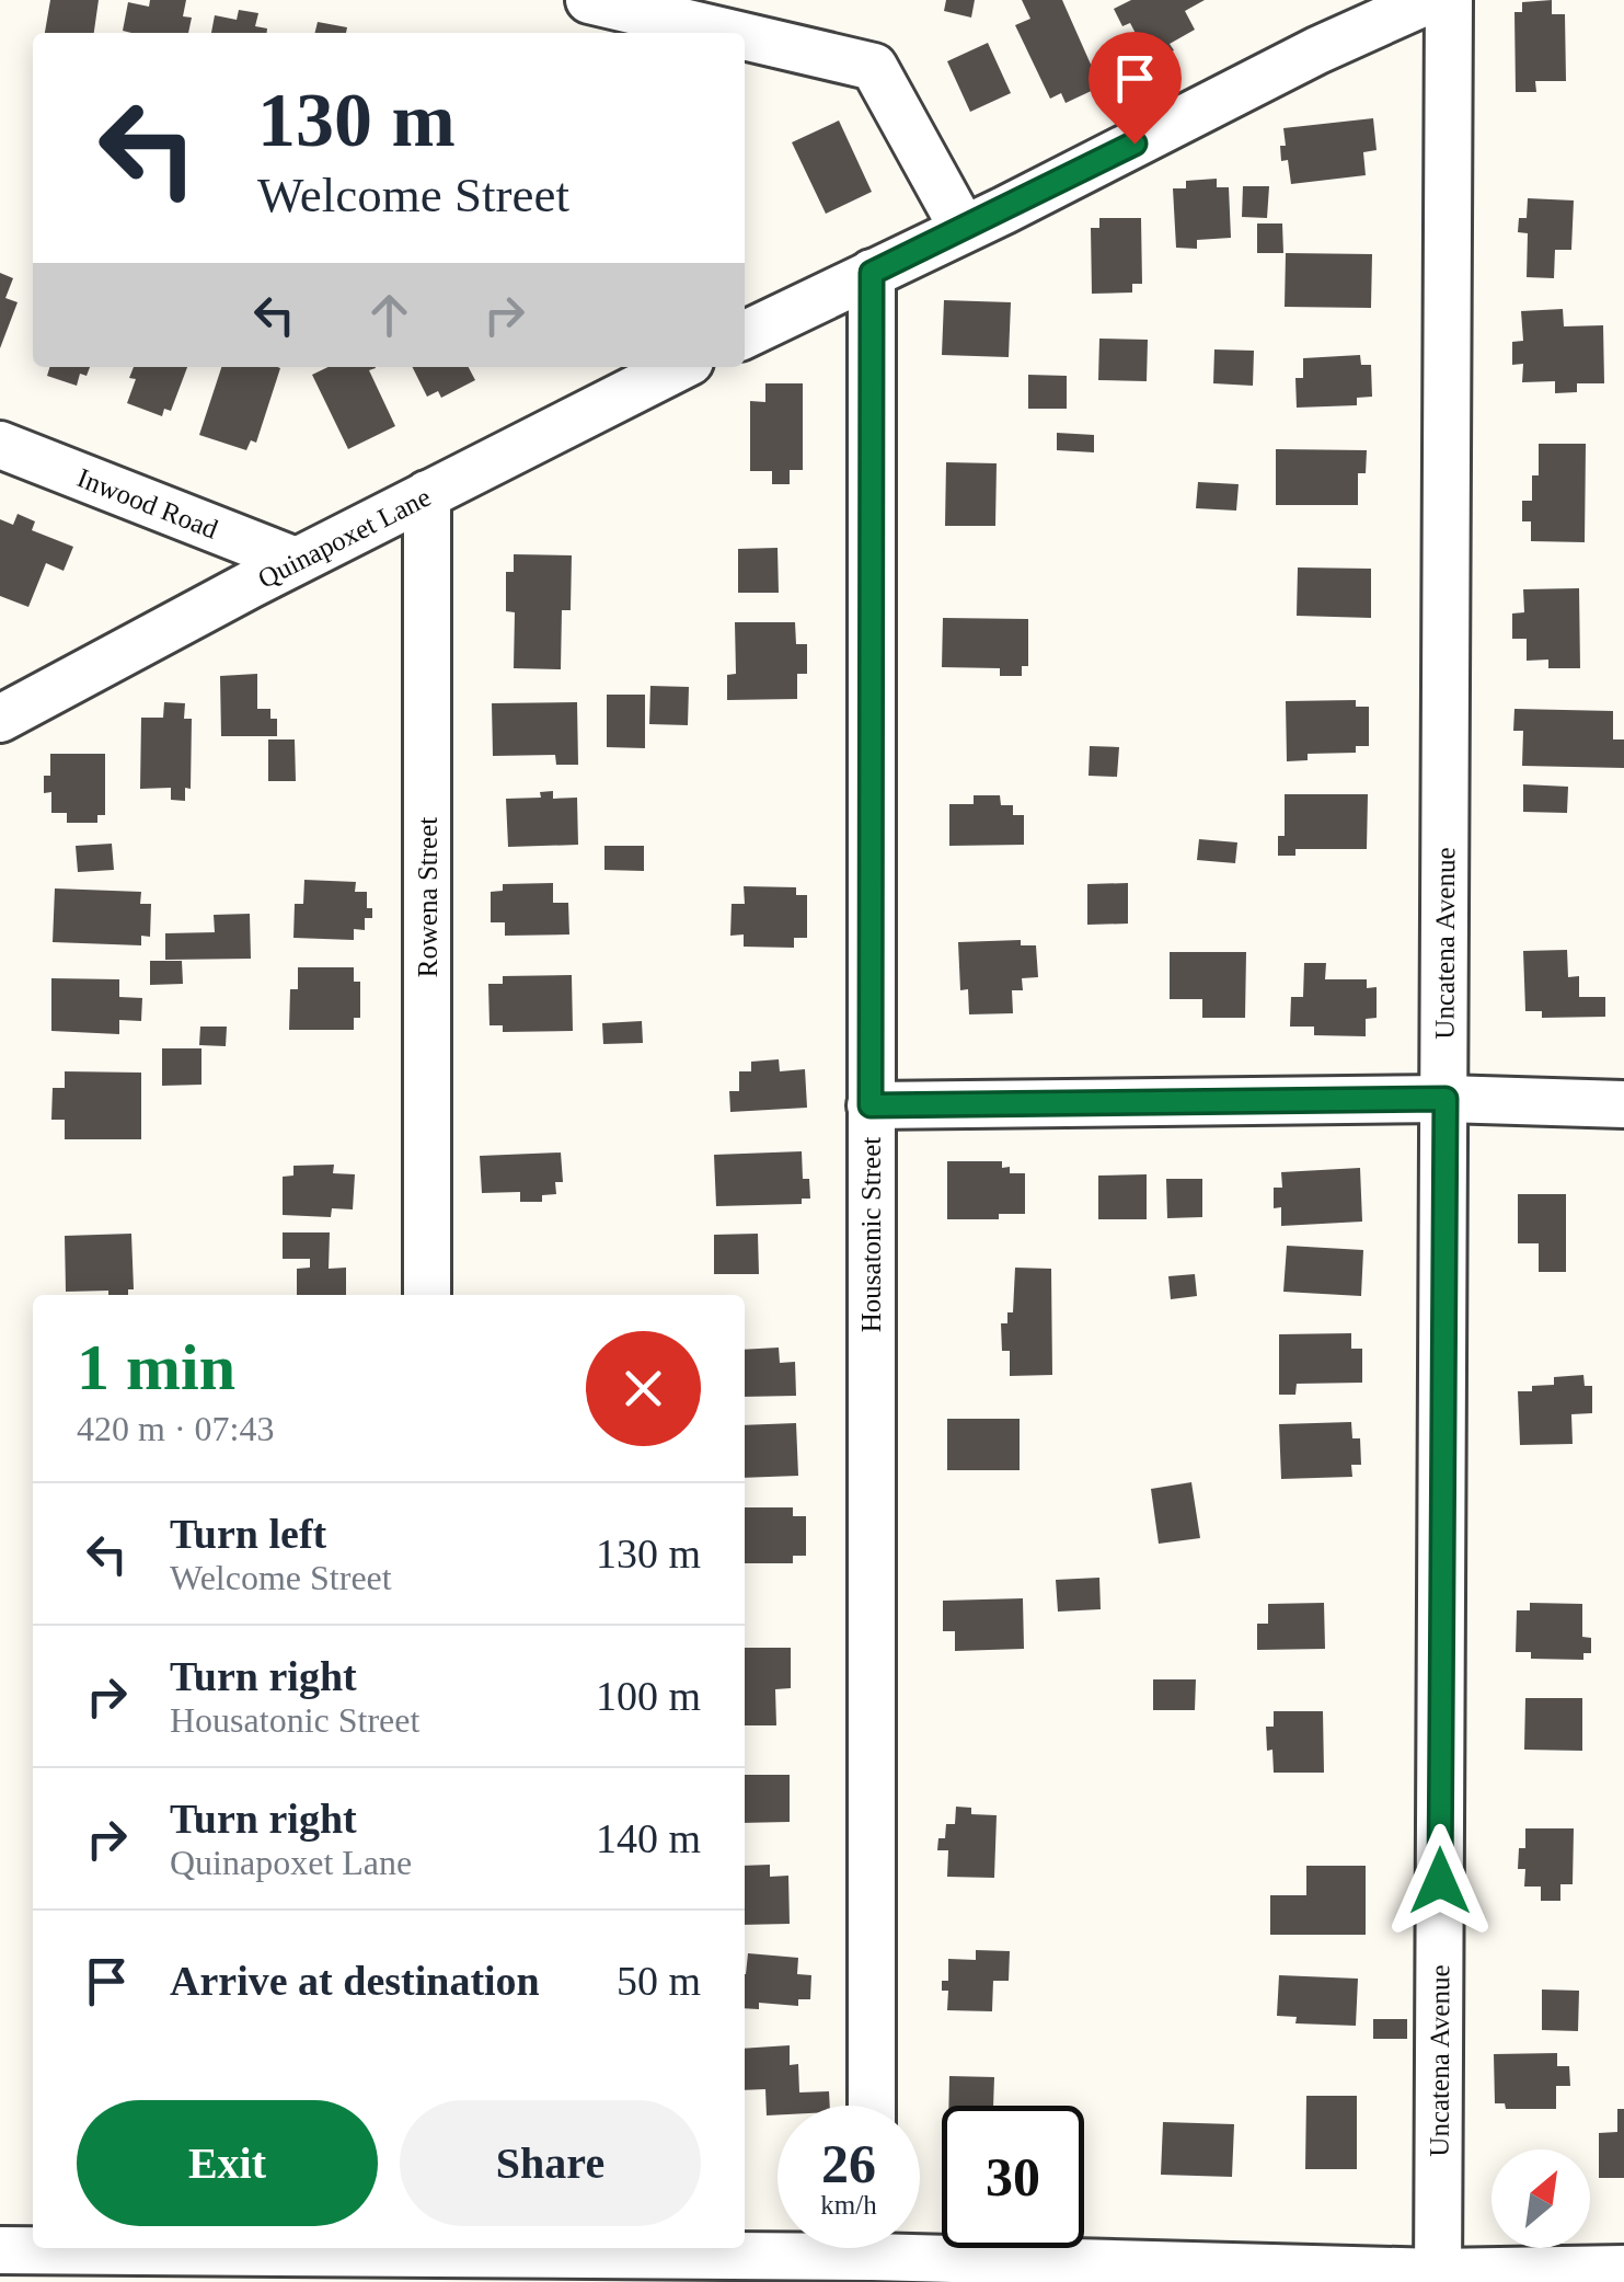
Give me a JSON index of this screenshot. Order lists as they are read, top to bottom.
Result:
{
  "streets": {
    "street": [
      "Inwood Road",
      "Quinapoxet Lane",
      "Rowena Street",
      "Uncatena Avenue",
      "Housatonic Street"
    ]
  },
  "crossings": [
    ["Inwood Road", "Quinapoxet Lane"],
    ["Quinapoxet Lane", "Rowena Street"]
  ],
  "north": "top right",
  "page": {
    "turn": ["130 m", "Welcome Street"],
    "heading": ["1 min", "420 m · 07:43"],
    "list": [
      {
        "name": "Turn left",
        "note": "Welcome Street",
        "value": "130 m"
      },
      {
        "name": "Turn right",
        "note": "Housatonic Street",
        "value": "100 m"
      },
      {
        "name": "Turn right",
        "note": "Quinapoxet Lane",
        "value": "140 m"
      },
      {
        "name": "Arrive at destination",
        "value": "50 m"
      }
    ],
    "buttons": ["Exit", "Share"],
    "speed": "26 km/h",
    "limit": "30"
  }
}
